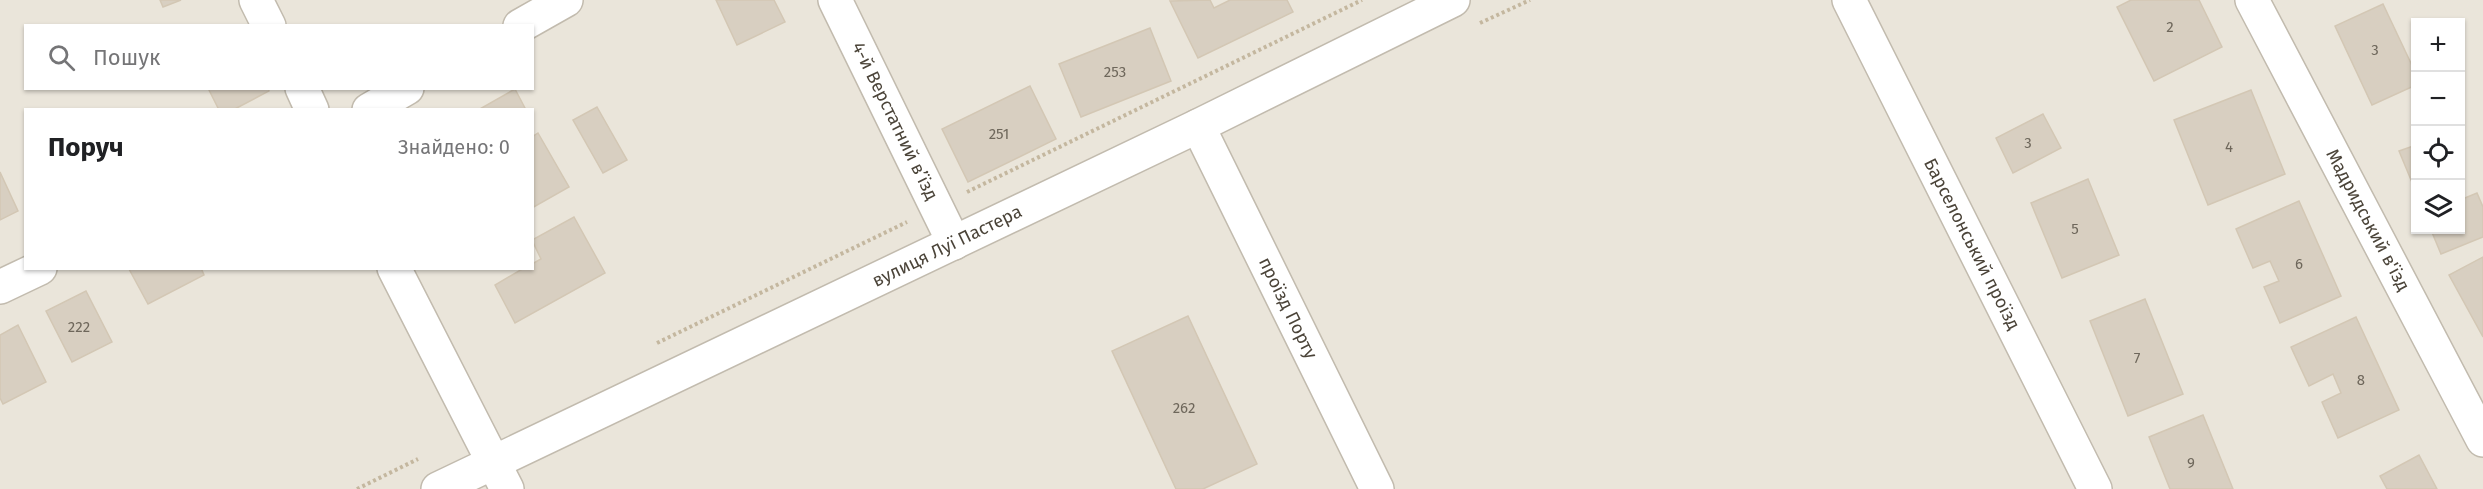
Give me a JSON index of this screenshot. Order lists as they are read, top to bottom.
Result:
{
  "streets": {
    "street": [
      "4-й Верстатний в’їзд",
      "Мадридський в'їзд",
      "Барселонський проїзд",
      "вулиця Луї Пастера",
      "проїзд Порту"
    ]
  },
  "crossings": [
    ["4-й Верстатний в’їзд", "вулиця Луї Пастера"],
    ["вулиця Луї Пастера", "проїзд Порту"]
  ],
  "house_numbers": [
    "2",
    "3",
    "253",
    "251",
    "3",
    "4",
    "5",
    "6",
    "222",
    "7",
    "8",
    "262",
    "9"
  ],
  "page": {
    "map_buttons": ["+", "−"],
    "search": "Пошук",
    "heading": ["Поруч", "Знайдено: 0"]
  }
}
